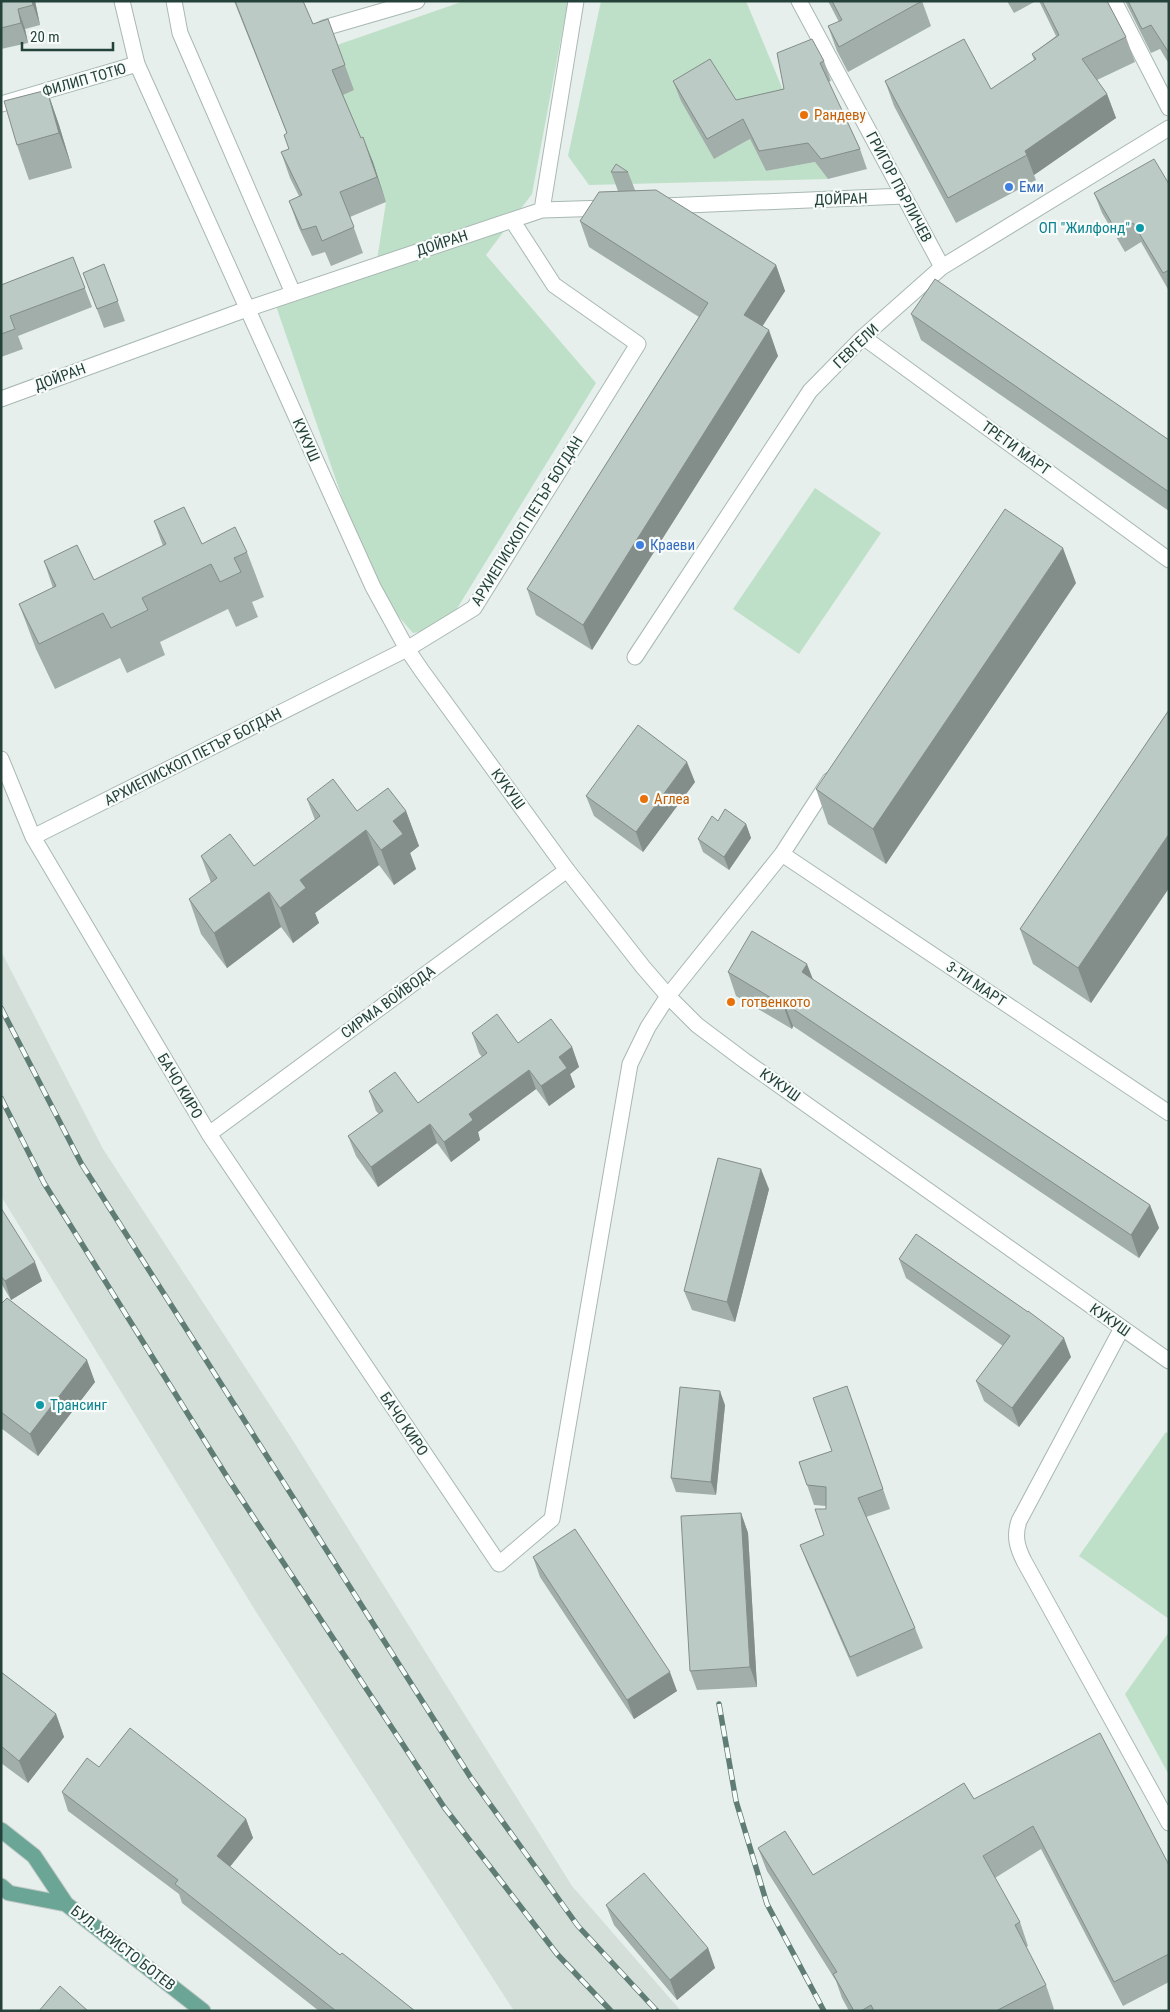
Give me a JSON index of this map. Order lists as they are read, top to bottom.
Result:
{
  "streets": {
    "main road": ["БУЛ. ХРИСТО БОТЕВ"],
    "street": [
      "ФИЛИП ТОТЮ",
      "ГРИГОР ПЪРЛИЧЕВ",
      "ДОЙРАН",
      "ГЕВГЕЛИ",
      "КУКУШ",
      "ТРЕТИ МАРТ",
      "АРХИЕПИСКОП ПЕТЪР БОГДАН",
      "3-ТИ МАРТ",
      "СИРМА ВОЙВОДА",
      "БАЧО КИРО"
    ]
  },
  "crossings": [
    ["ФИЛИП ТОТЮ", "КУКУШ"],
    ["ГРИГОР ПЪРЛИЧЕВ", "ДОЙРАН"],
    ["ГРИГОР ПЪРЛИЧЕВ", "ГЕВГЕЛИ"],
    ["ДОЙРАН", "КУКУШ"],
    ["ДОЙРАН", "АРХИЕПИСКОП ПЕТЪР БОГДАН"],
    ["ГЕВГЕЛИ", "ТРЕТИ МАРТ"],
    ["КУКУШ", "АРХИЕПИСКОП ПЕТЪР БОГДАН"],
    ["КУКУШ", "СИРМА ВОЙВОДА"],
    ["КУКУШ", "БАЧО КИРО"],
    ["АРХИЕПИСКОП ПЕТЪР БОГДАН", "БАЧО КИРО"],
    ["СИРМА ВОЙВОДА", "БАЧО КИРО"]
  ],
  "places": [
    "Рандеву",
    "Еми",
    "ОП \"Жилфонд\"",
    "Краеви",
    "Аглеа",
    "готвенкото",
    "Трансинг"
  ],
  "scale_bar": "20 m"
}
